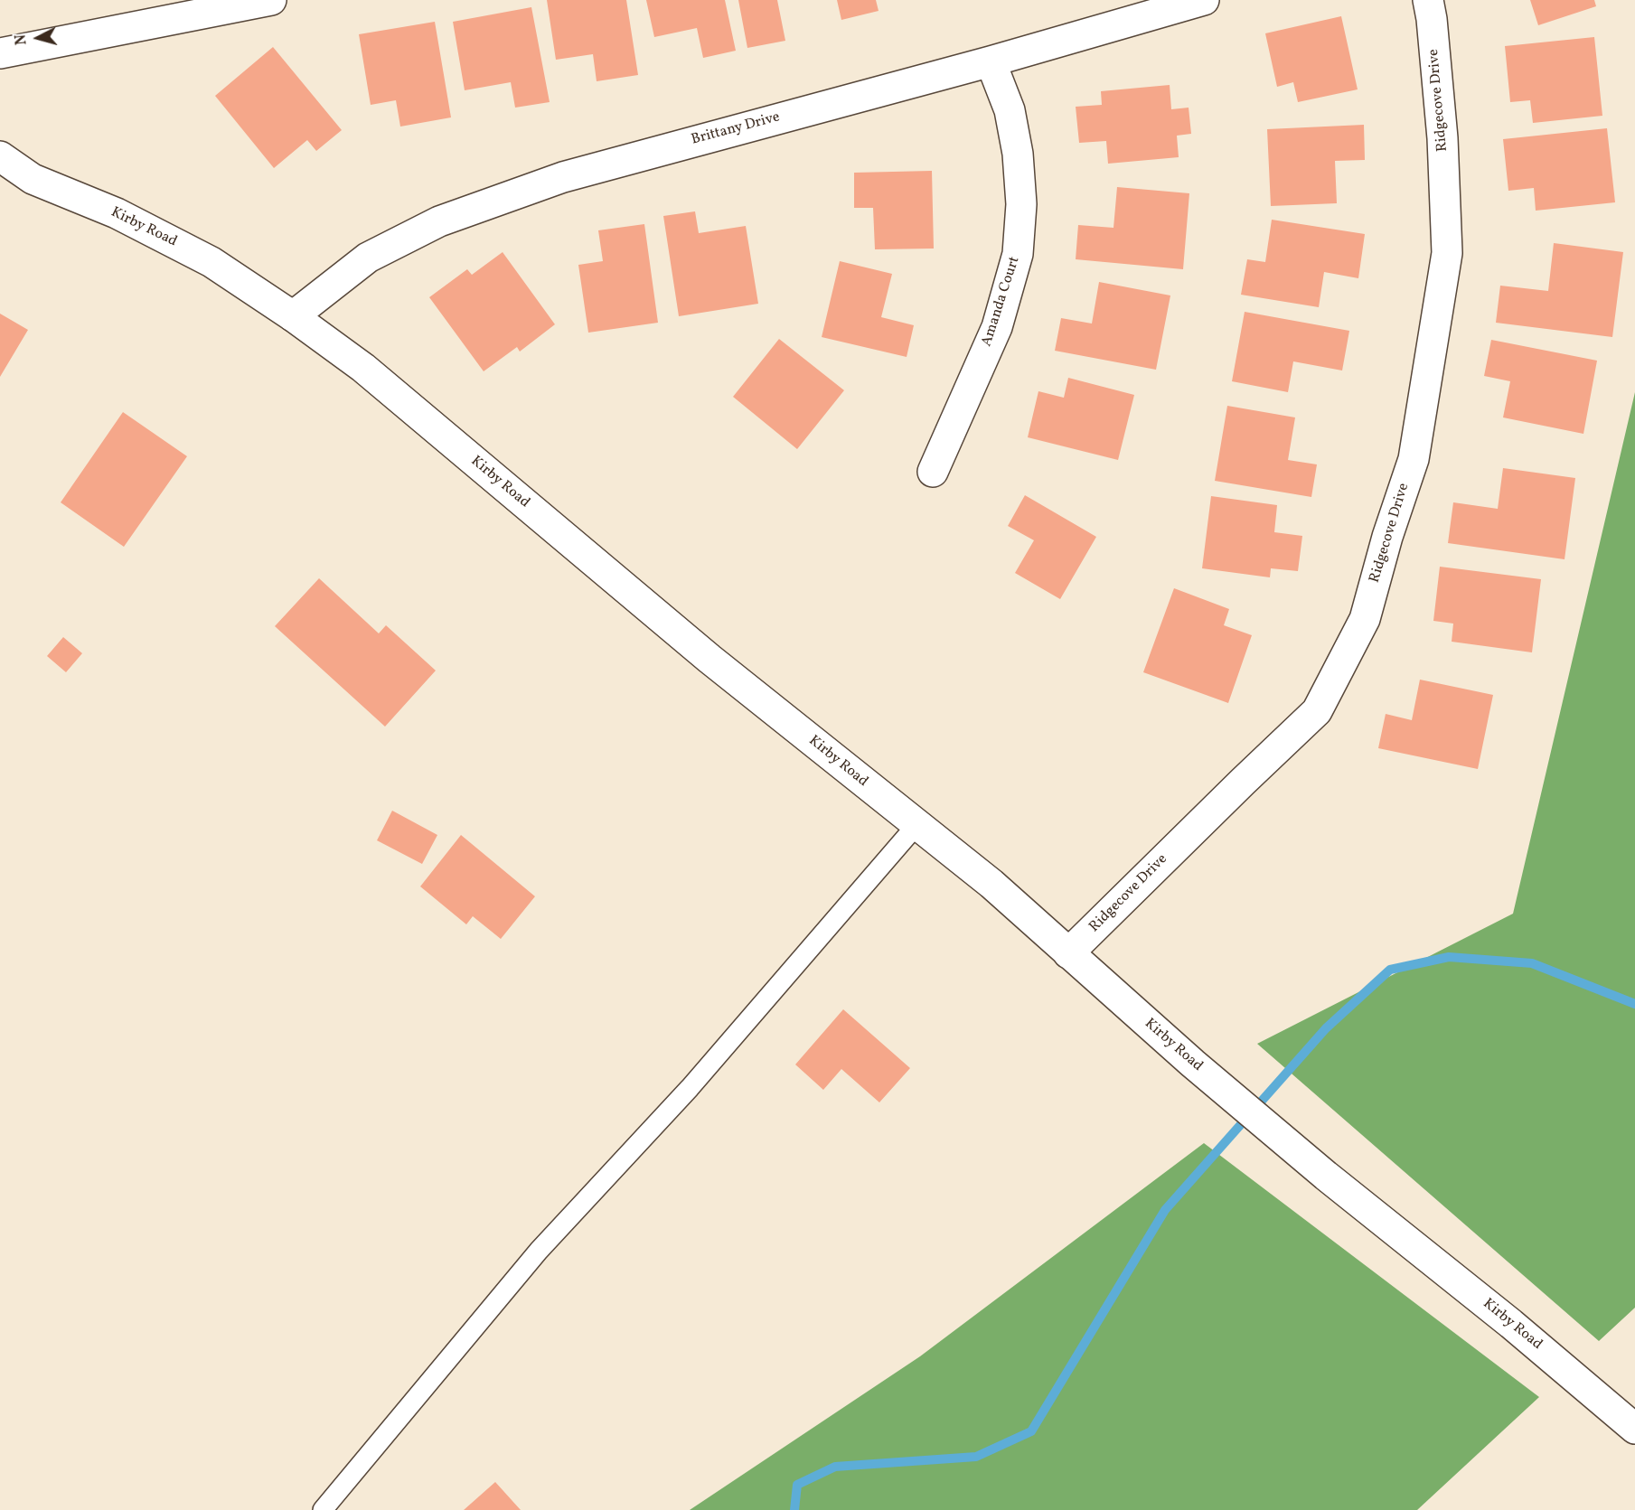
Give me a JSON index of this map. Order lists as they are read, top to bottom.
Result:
{
  "streets": {
    "street": [
      "Ridgecove Drive",
      "Brittany Drive",
      "Kirby Road",
      "Amanda Court"
    ]
  },
  "crossings": [
    ["Ridgecove Drive", "Kirby Road"],
    ["Brittany Drive", "Kirby Road"],
    ["Brittany Drive", "Amanda Court"]
  ],
  "north": "left"
}
